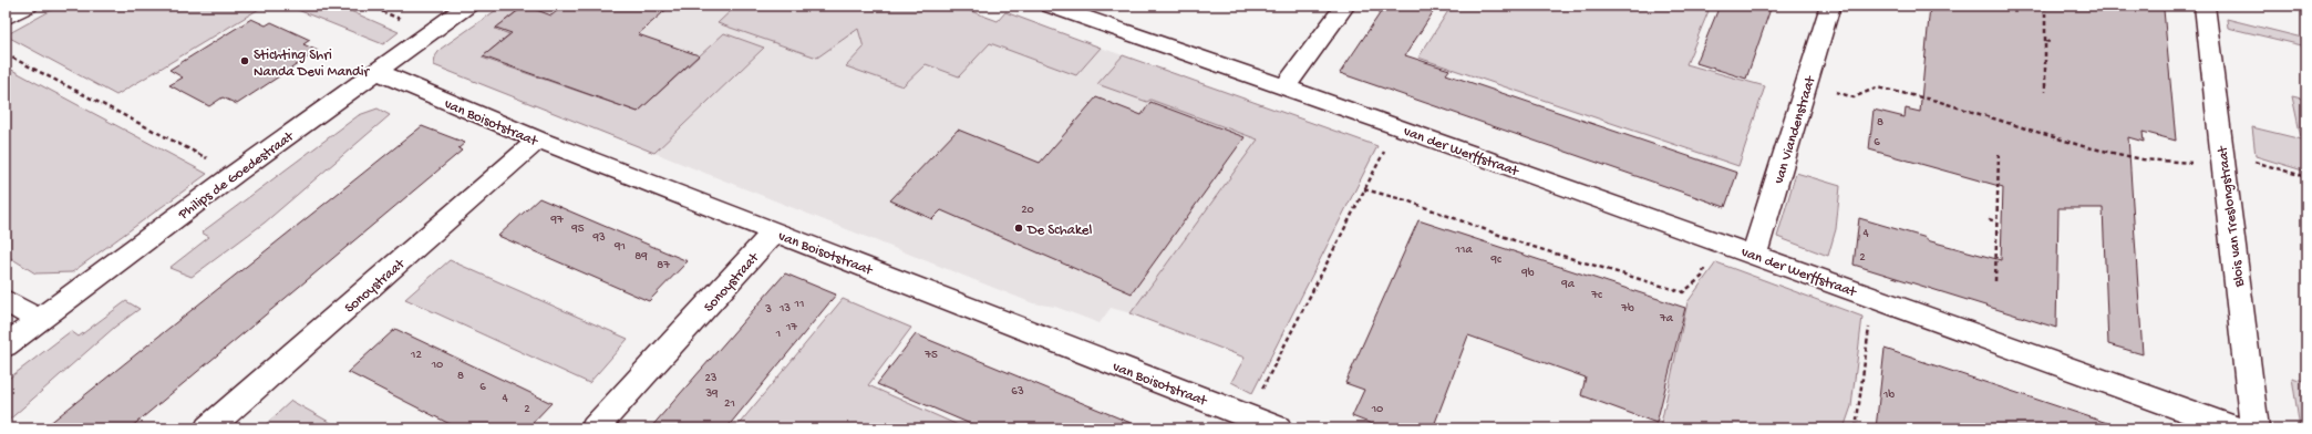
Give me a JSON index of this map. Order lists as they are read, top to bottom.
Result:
{
  "streets": {
    "street": [
      "van Boisotstraat",
      "van Viandenstraat",
      "van der Werffstraat",
      "Philips de Goedestraat",
      "Blois van Treslongstraat",
      "Sonoystraat"
    ]
  },
  "crossings": [
    ["van Boisotstraat", "Philips de Goedestraat"],
    ["van Boisotstraat", "Sonoystraat"],
    ["van Viandenstraat", "van der Werffstraat"]
  ],
  "places": ["Stichting Shri Nanda Devi Mandir", "De Schakel"],
  "house_numbers": [
    "8",
    "6",
    "20",
    "97",
    "95",
    "4",
    "93",
    "91",
    "11a",
    "89",
    "2",
    "9c",
    "87",
    "9b",
    "9a",
    "7c",
    "11",
    "13",
    "7b",
    "3",
    "7a",
    "17",
    "1",
    "12",
    "75",
    "10",
    "8",
    "23",
    "6",
    "63",
    "39",
    "1b",
    "4",
    "21",
    "2",
    "10"
  ]
}
